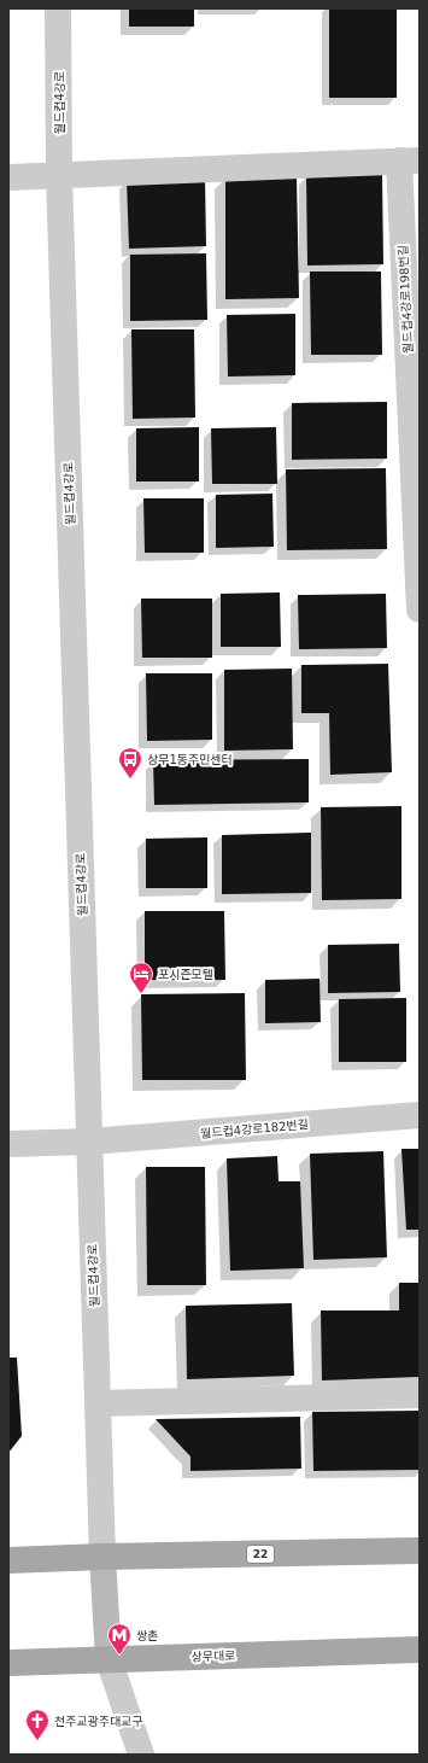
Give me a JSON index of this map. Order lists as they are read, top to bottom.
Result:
{
  "streets": {
    "main road": ["월드컵4강로", "22", "상무대로"],
    "street": ["월드컵4강로198번길", "월드컵4강로182번길"]
  },
  "crossings": [
    ["월드컵4강로", "월드컵4강로198번길"],
    ["월드컵4강로", "월드컵4강로182번길"],
    ["월드컵4강로", "22"],
    ["월드컵4강로", "상무대로"]
  ],
  "places": {
    "bus stop": ["상무1동주민센터"],
    "hotel": ["포시즌모텔"],
    "metro station": ["쌍촌"],
    "church": ["천주교광주대교구"]
  }
}
